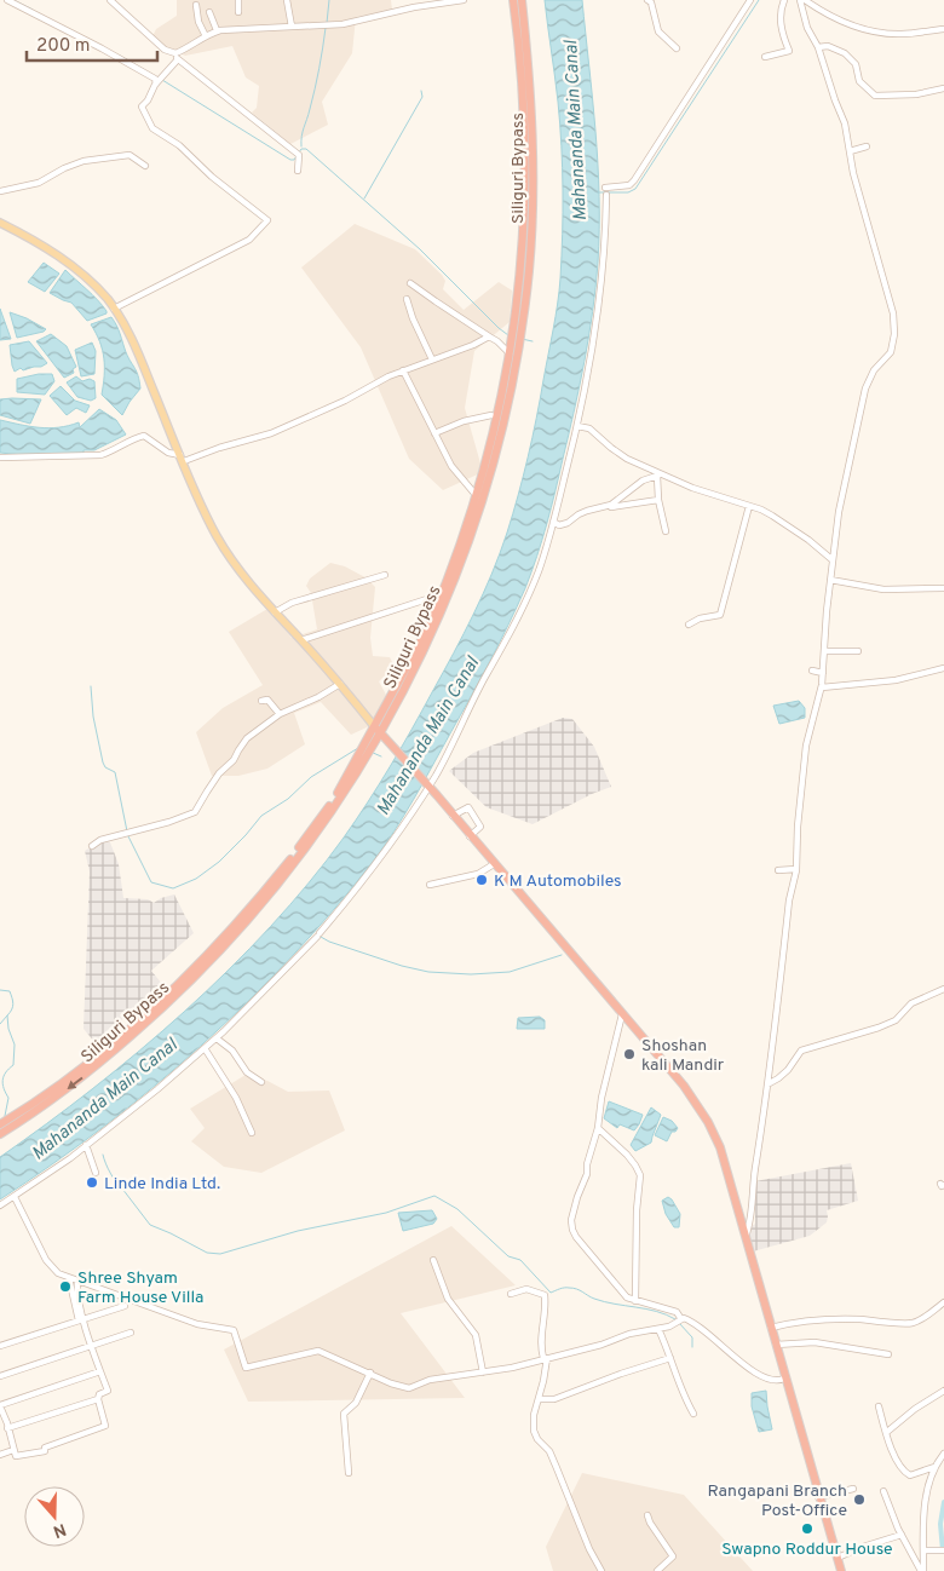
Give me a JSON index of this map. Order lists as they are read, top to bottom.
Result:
{
  "streets": {
    "highway": ["Siliguri Bypass"]
  },
  "water": ["Mahananda Main Canal"],
  "places": [
    "K M Automobiles",
    "Shoshan kali Mandir",
    "Linde India Ltd.",
    "Shree Shyam Farm House Villa",
    "Rangapani Branch Post-Office",
    "Swapno Roddur House"
  ],
  "scale_bar": "200 m",
  "north": "bottom"
}
